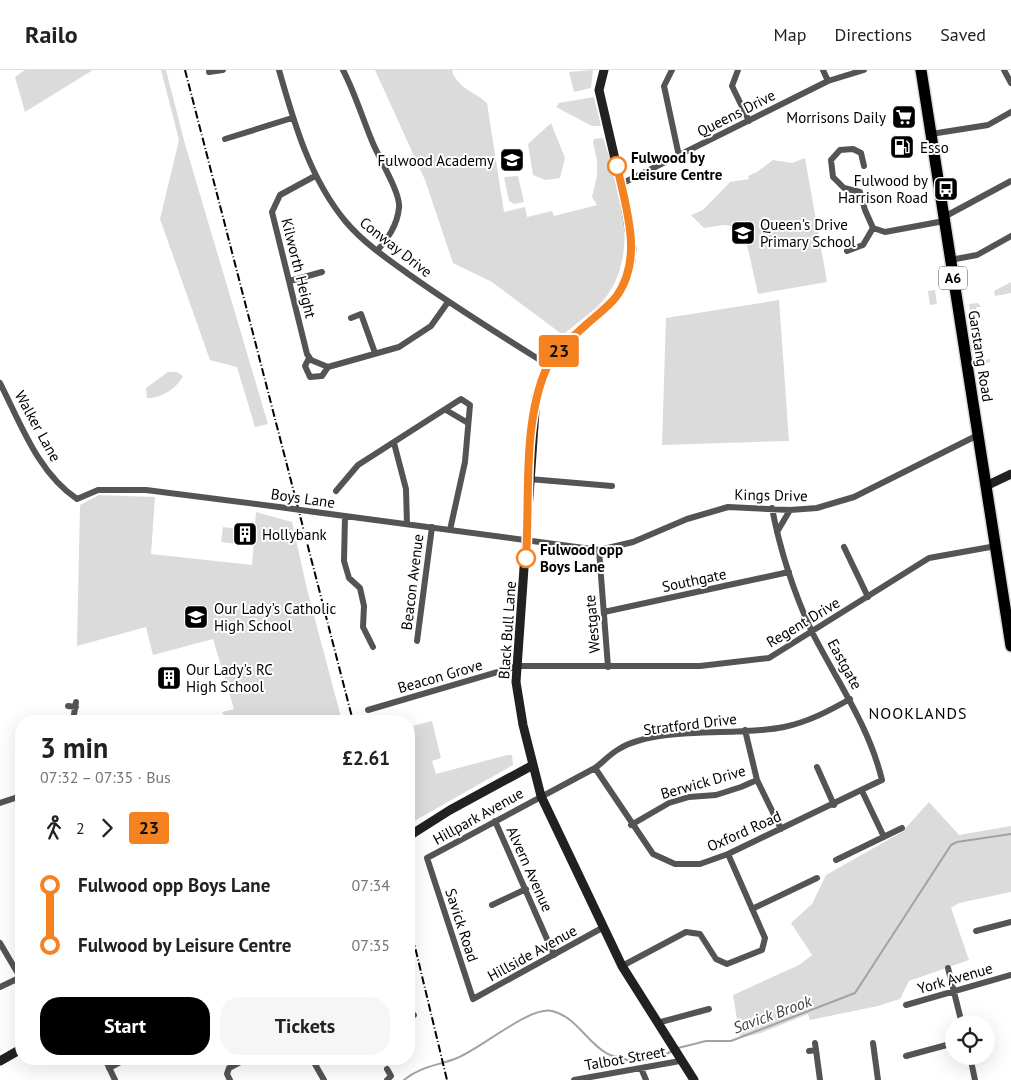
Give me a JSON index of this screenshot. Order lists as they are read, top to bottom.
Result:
{
  "streets": {
    "highway": ["A6", "Garstang Road"],
    "street": [
      "Queens Drive",
      "Conway Drive",
      "Kilworth Height",
      "Walker Lane",
      "Kings Drive",
      "Boys Lane",
      "Southgate",
      "Beacon Avenue",
      "Regent Drive",
      "Westgate",
      "Black Bull Lane",
      "Eastgate",
      "Beacon Grove",
      "Stratford Drive",
      "Berwick Drive",
      "Hillpark Avenue",
      "Oxford Road",
      "Alvern Avenue",
      "Savick Road",
      "Hillside Avenue",
      "York Avenue",
      "Talbot Street"
    ]
  },
  "crossings": [
    ["Queens Drive", "Black Bull Lane"],
    ["Conway Drive", "Kilworth Height"],
    ["Conway Drive", "Black Bull Lane"],
    ["Garstang Road", "Kings Drive"],
    ["Garstang Road", "Regent Drive"],
    ["Walker Lane", "Boys Lane"],
    ["Kings Drive", "Boys Lane"],
    ["Kings Drive", "Westgate"],
    ["Kings Drive", "Black Bull Lane"],
    ["Kings Drive", "Eastgate"],
    ["Boys Lane", "Beacon Avenue"],
    ["Boys Lane", "Black Bull Lane"],
    ["Southgate", "Westgate"],
    ["Southgate", "Eastgate"],
    ["Regent Drive", "Westgate"],
    ["Regent Drive", "Black Bull Lane"],
    ["Regent Drive", "Eastgate"],
    ["Regent Drive", "Beacon Grove"],
    ["Black Bull Lane", "Beacon Grove"],
    ["Black Bull Lane", "Stratford Drive"],
    ["Black Bull Lane", "Hillpark Avenue"],
    ["Black Bull Lane", "Hillside Avenue"],
    ["Black Bull Lane", "Talbot Street"],
    ["Eastgate", "Stratford Drive"],
    ["Eastgate", "Oxford Road"],
    ["Stratford Drive", "Hillpark Avenue"],
    ["Stratford Drive", "Oxford Road"],
    ["Berwick Drive", "Oxford Road"],
    ["Hillpark Avenue", "Alvern Avenue"],
    ["Hillpark Avenue", "Savick Road"],
    ["Alvern Avenue", "Hillside Avenue"],
    ["Savick Road", "Hillside Avenue"]
  ],
  "districts": ["NOOKLANDS"],
  "water": ["Savick Brook"],
  "places": {
    "supermarket": ["Morrisons Daily"],
    "fuel station": ["Esso"],
    "school or university": ["Fulwood Academy", "Queen's Drive Primary School", "Our Lady's Catholic High School"],
    "other": ["Fulwood by Leisure Centre", "Fulwood opp Boys Lane"],
    "bus stop": ["Fulwood by Harrison Road"],
    "building": ["Hollybank", "Our Lady's RC High School"]
  },
  "lines": ["bus line 23"],
  "page": {
    "header": "Railo",
    "nav": ["Map", "Directions", "Saved"],
    "on_map": "23",
    "heading": ["3 min", "07:32 – 07:35 · Bus", "£2.61"],
    "legs": ["2", "23"],
    "list": [
      {
        "name": "Fulwood opp Boys Lane",
        "value": "07:34"
      },
      {
        "name": "Fulwood by Leisure Centre",
        "value": "07:35"
      }
    ],
    "buttons": ["Start", "Tickets"]
  }
}
